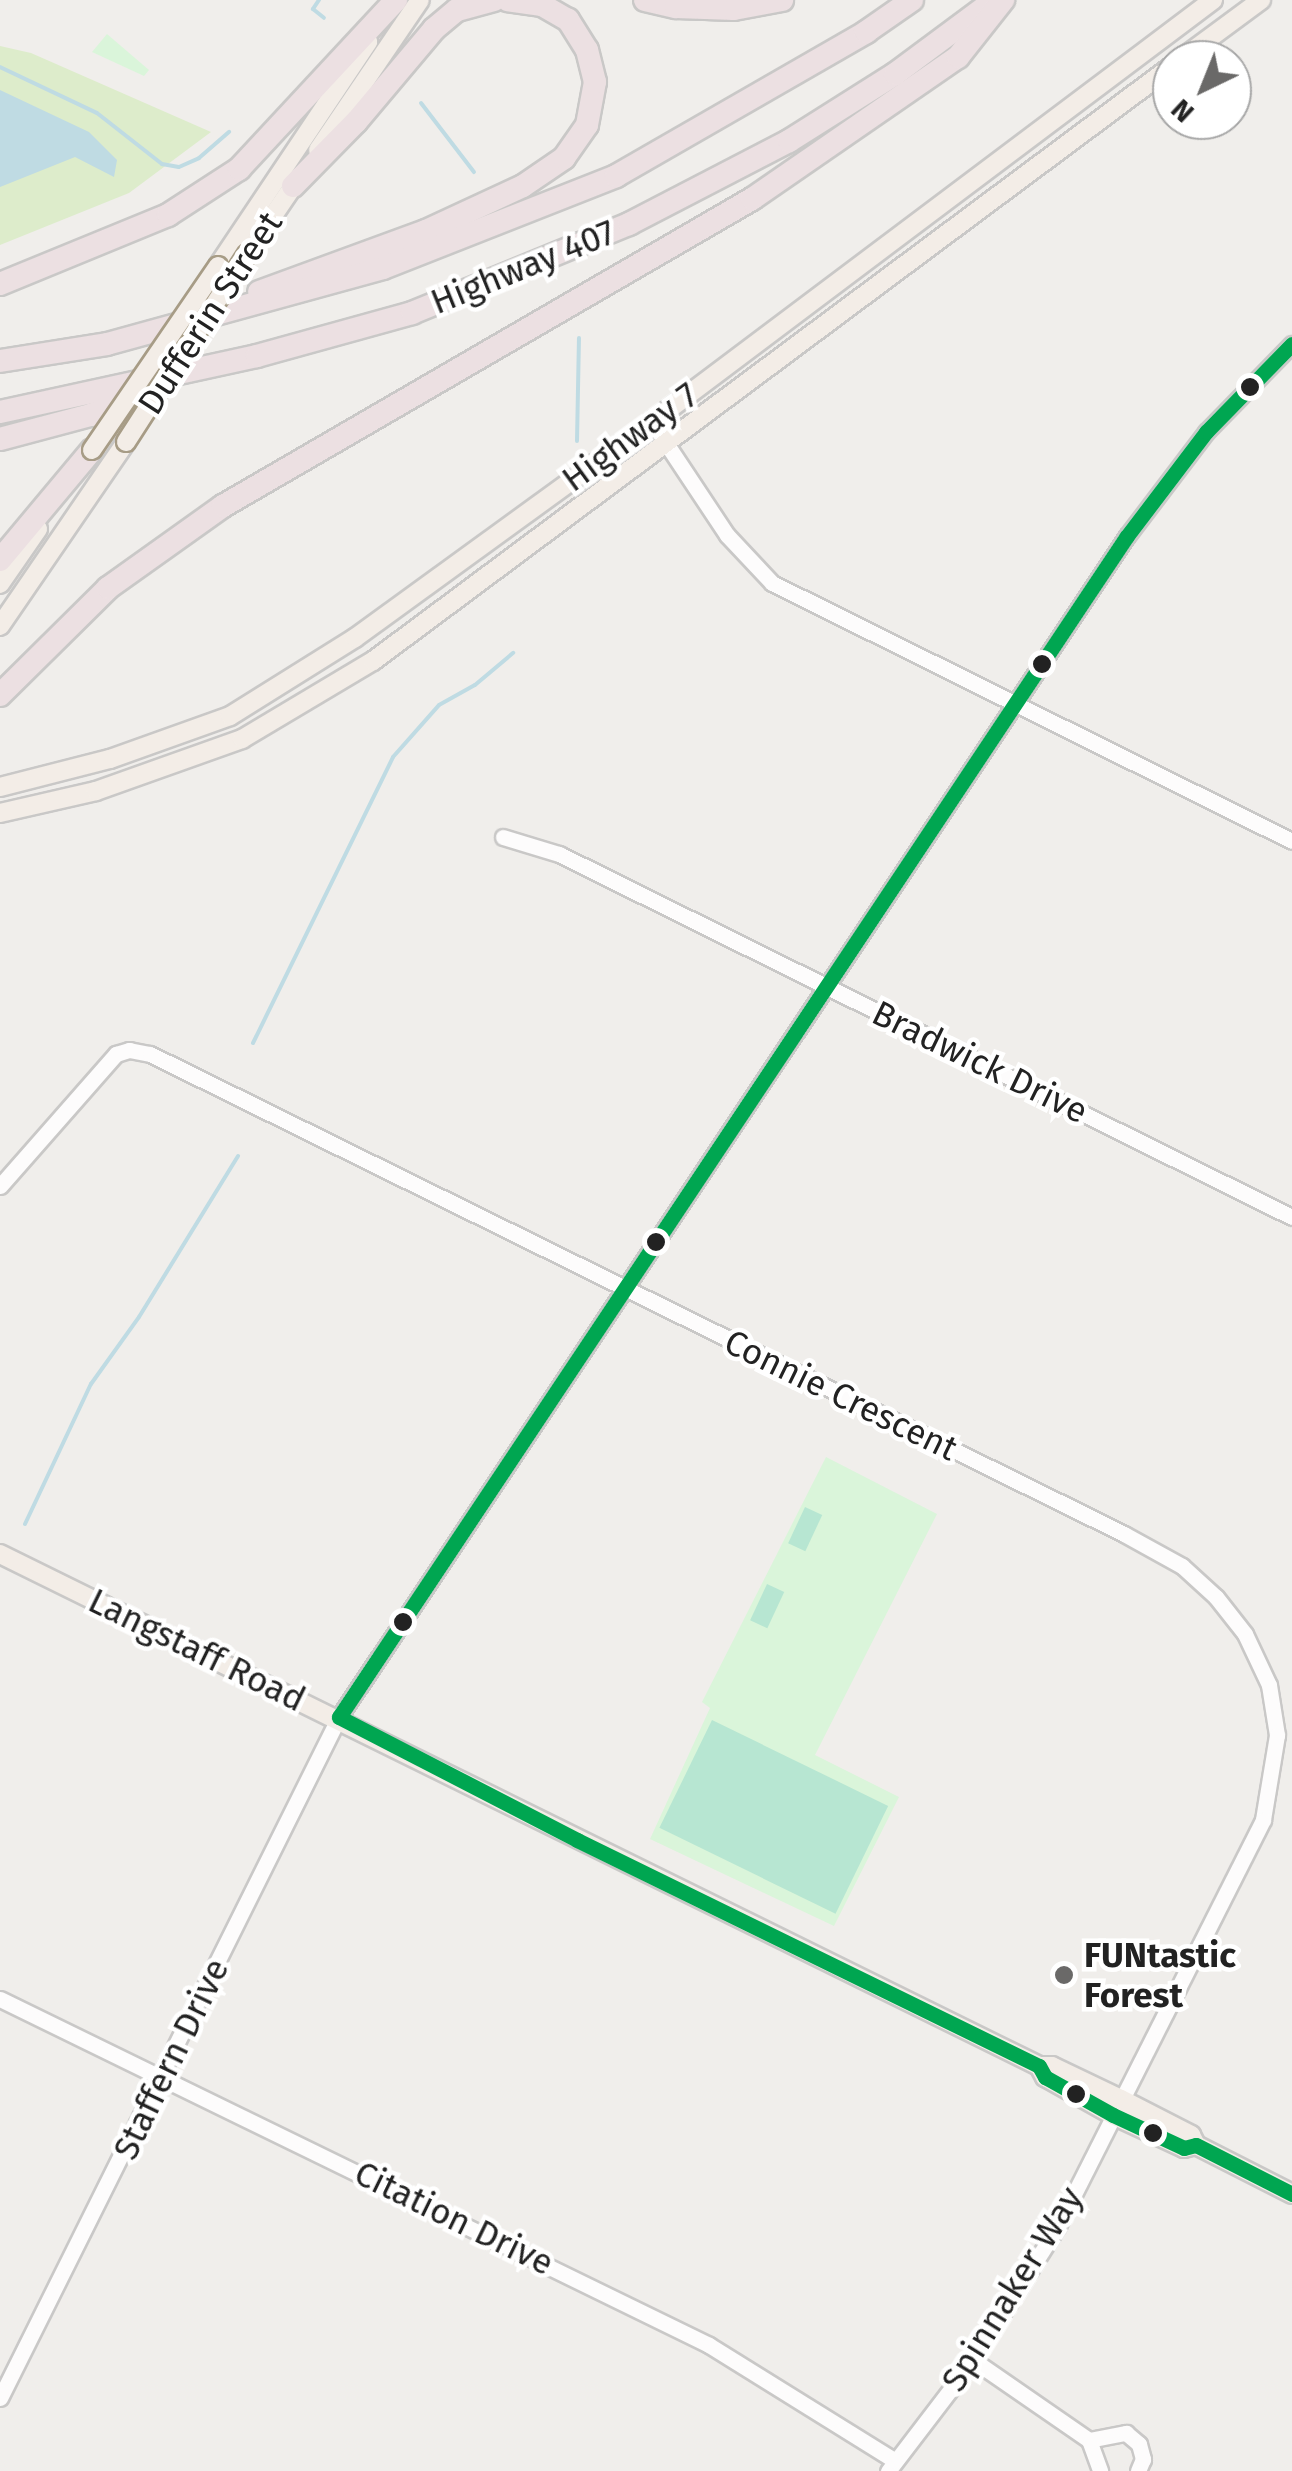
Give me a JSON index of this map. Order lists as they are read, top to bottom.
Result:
{
  "streets": {
    "highway": ["Highway 407"],
    "main road": ["Dufferin Street", "Highway 7", "Langstaff Road"],
    "street": [
      "Bradwick Drive",
      "Connie Crescent",
      "Staffern Drive",
      "Citation Drive",
      "Spinnaker Way"
    ]
  },
  "crossings": [
    ["Bradwick Drive", "Staffern Drive"],
    ["Connie Crescent", "Langstaff Road"],
    ["Connie Crescent", "Staffern Drive"],
    ["Connie Crescent", "Spinnaker Way"],
    ["Langstaff Road", "Staffern Drive"],
    ["Langstaff Road", "Spinnaker Way"],
    ["Staffern Drive", "Citation Drive"],
    ["Citation Drive", "Spinnaker Way"]
  ],
  "places": ["FUNtastic Forest"],
  "north": "bottom left"
}
